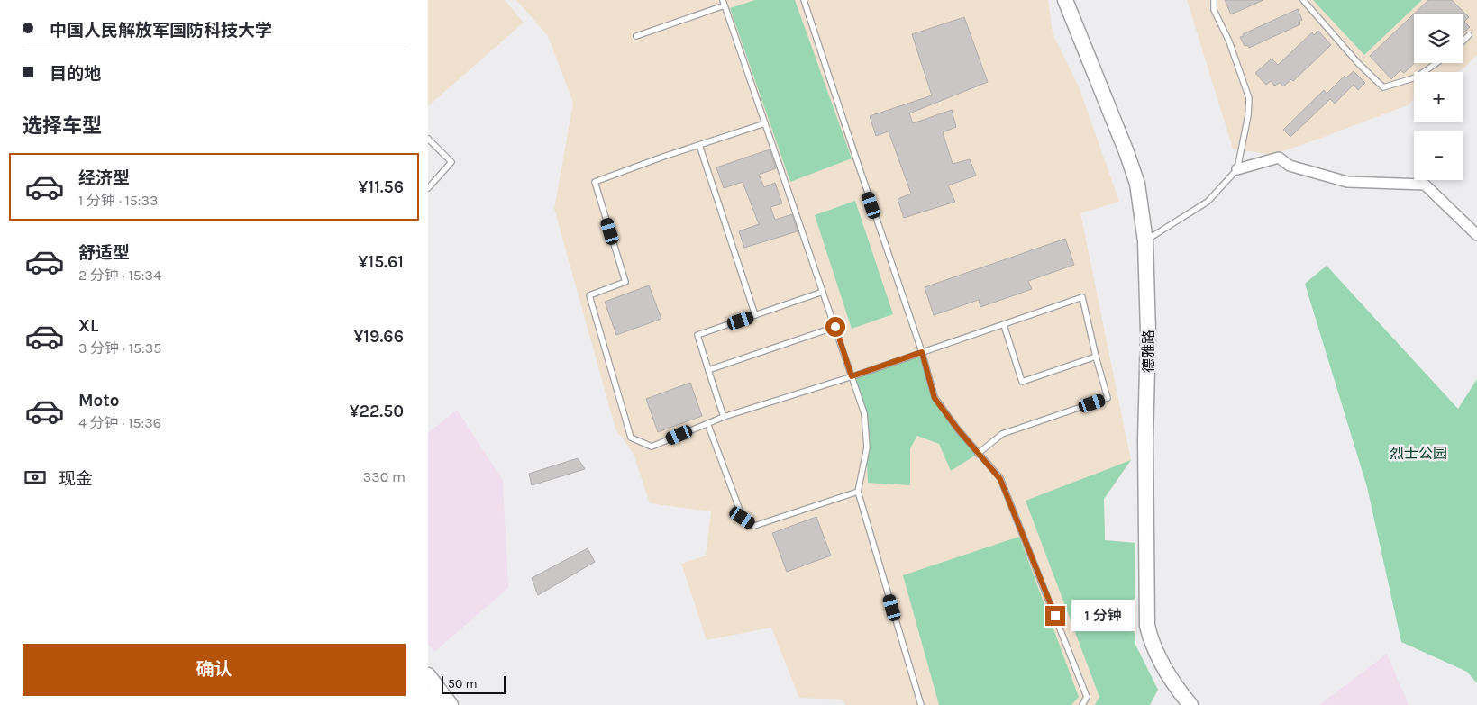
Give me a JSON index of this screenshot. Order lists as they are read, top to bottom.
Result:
{
  "streets": {
    "street": ["德雅路"]
  },
  "parks": ["烈士公园"],
  "scale_bar": "50 m",
  "page": {
    "banner": ["中国人民解放军国防科技大学", "目的地"],
    "map_buttons": ["+", "−"],
    "heading": "选择车型",
    "list": [
      {
        "name": "经济型",
        "note": "1 分钟 · 15:33",
        "value": "¥11.56"
      },
      {
        "name": "舒适型",
        "note": "2 分钟 · 15:34",
        "value": "¥15.61"
      },
      {
        "name": "XL",
        "note": "3 分钟 · 15:35",
        "value": "¥19.66"
      },
      {
        "name": "Moto",
        "note": "4 分钟 · 15:36",
        "value": "¥22.50"
      }
    ],
    "pay": ["现金", "330 m"],
    "bubble": "1 分钟",
    "buttons": "确认",
    "scale": "50 m"
  }
}
